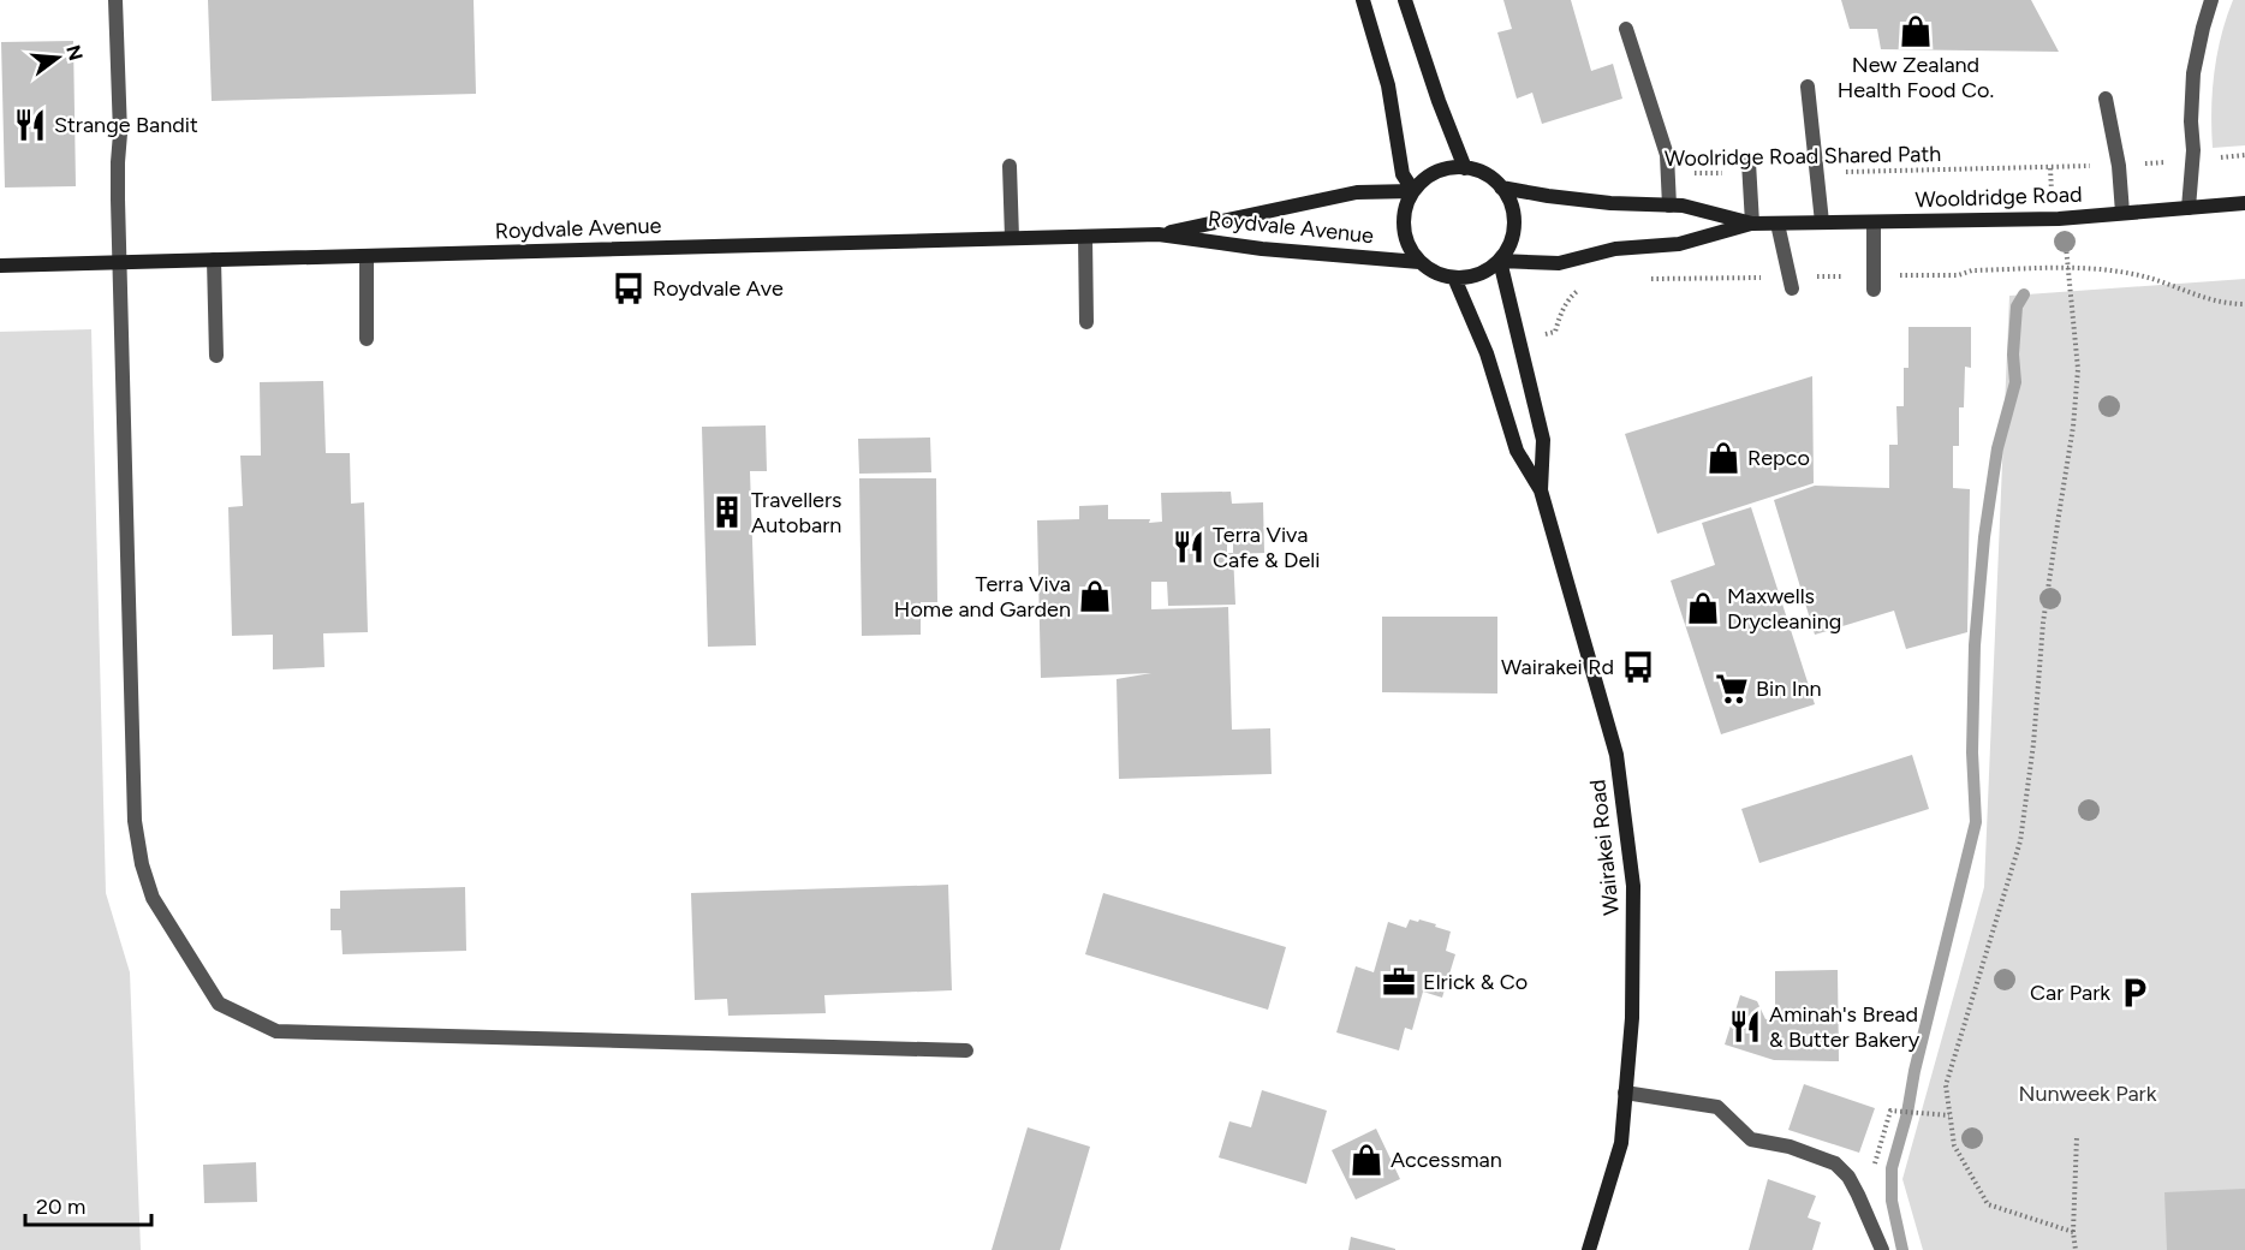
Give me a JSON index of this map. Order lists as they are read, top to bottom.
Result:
{
  "streets": {
    "street": ["Wooldridge Road", "Roydvale Avenue", "Wairakei Road"],
    "path": ["Woolridge Road Shared Path"]
  },
  "crossings": [
    ["Wooldridge Road", "Roydvale Avenue"],
    ["Wooldridge Road", "Wairakei Road"],
    ["Roydvale Avenue", "Wairakei Road"]
  ],
  "parks": ["Nunweek Park"],
  "places": {
    "shop": [
      "New Zealand Health Food Co.",
      "Repco",
      "Terra Viva Home and Garden",
      "Maxwells Drycleaning",
      "Accessman"
    ],
    "restaurant": ["Strange Bandit", "Terra Viva Cafe & Deli", "Aminah's Bread & Butter Bakery"],
    "bus stop": ["Roydvale Ave", "Wairakei Rd"],
    "building": ["Travellers Autobarn"],
    "supermarket": ["Bin Inn"],
    "office": ["Elrick & Co"],
    "parking": ["Car Park"]
  },
  "scale_bar": "20 m",
  "north": "right"
}
